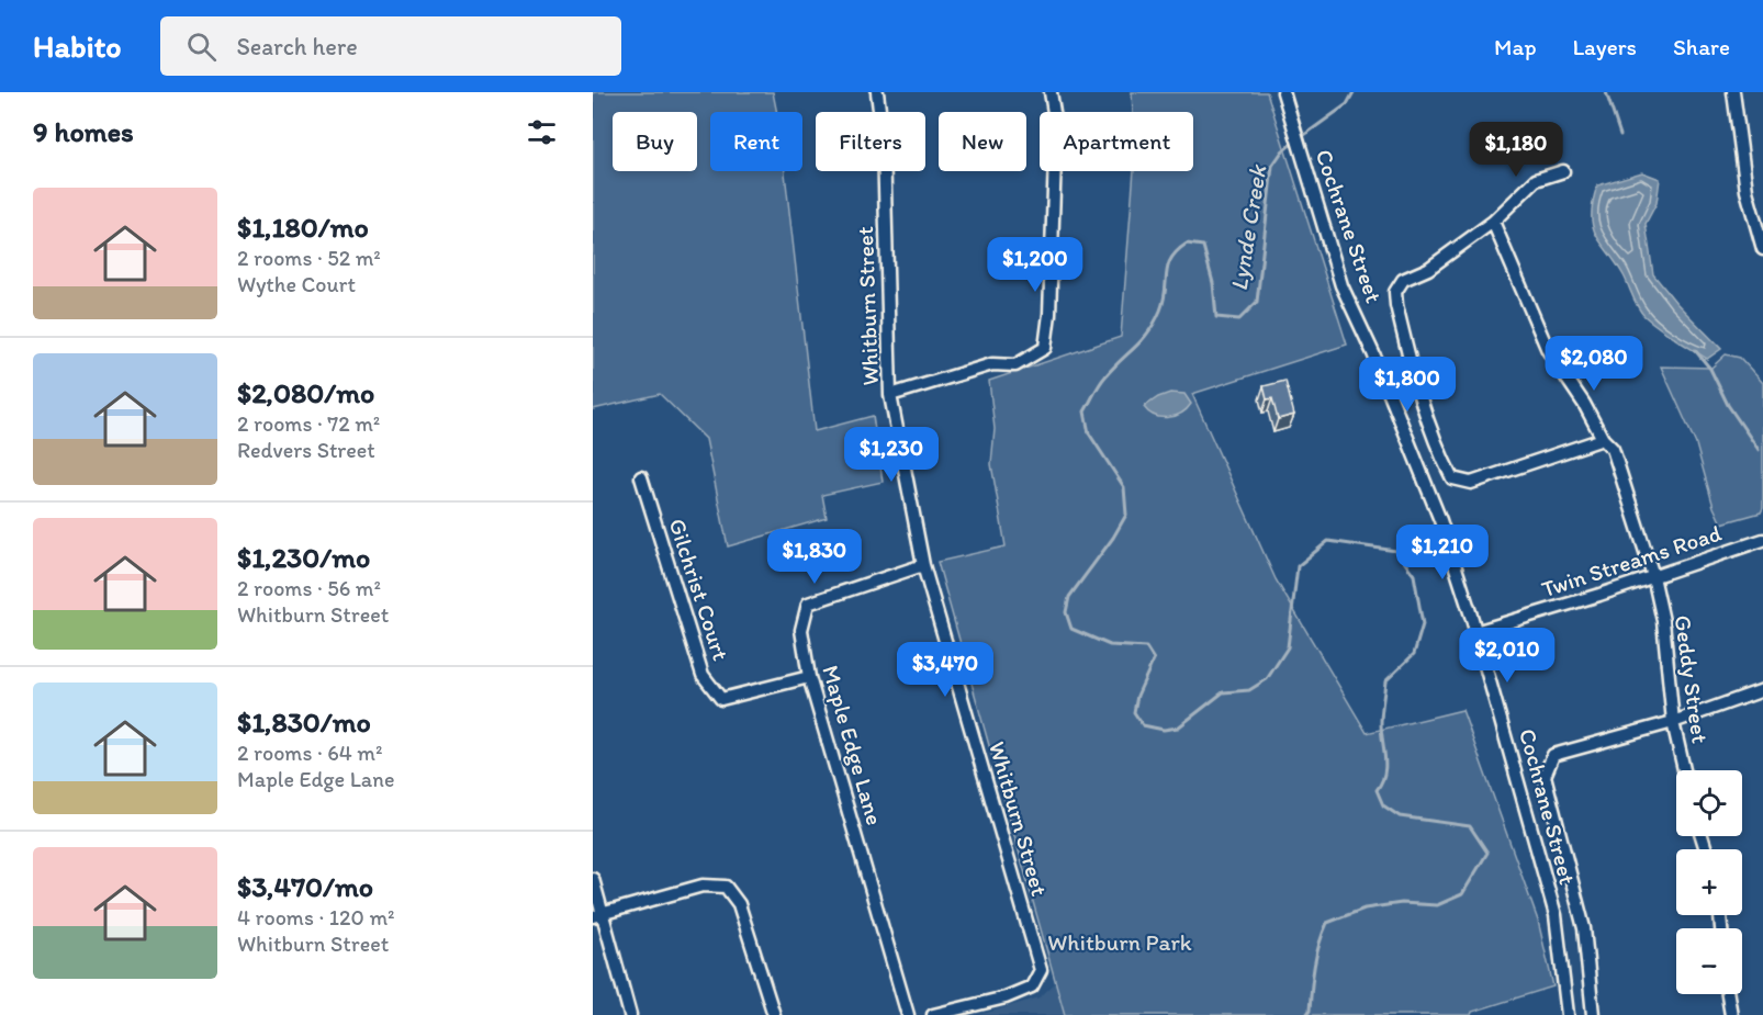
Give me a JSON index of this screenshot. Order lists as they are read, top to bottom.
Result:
{
  "streets": {
    "street": [
      "Cochrane Street",
      "Whitburn Street",
      "Twin Streams Road",
      "Gilchrist Court",
      "Geddy Street",
      "Maple Edge Lane"
    ]
  },
  "crossings": [
    ["Cochrane Street", "Twin Streams Road"],
    ["Whitburn Street", "Maple Edge Lane"],
    ["Twin Streams Road", "Geddy Street"],
    ["Gilchrist Court", "Maple Edge Lane"]
  ],
  "water": ["Lynde Creek"],
  "parks": ["Whitburn Park"],
  "page": {
    "header": "Habito",
    "search": "Search here",
    "nav": ["Map", "Layers", "Share"],
    "heading": "9 homes",
    "chip": [
      "Buy",
      "Rent",
      "Filters",
      "New",
      "Apartment"
    ],
    "price": [
      "$1,180",
      "$1,200",
      "$2,080",
      "$1,800",
      "$1,230",
      "$1,210",
      "$1,830",
      "$2,010",
      "$3,470"
    ],
    "list": [
      {
        "name": "$1,180/mo",
        "note": "2 rooms · 52 m² · Wythe Court"
      },
      {
        "name": "$2,080/mo",
        "note": "2 rooms · 72 m² · Redvers Street"
      },
      {
        "name": "$1,230/mo",
        "note": "2 rooms · 56 m² · Whitburn Street"
      },
      {
        "name": "$1,830/mo",
        "note": "2 rooms · 64 m² · Maple Edge Lane"
      },
      {
        "name": "$3,470/mo",
        "note": "4 rooms · 120 m² · Whitburn Street"
      }
    ],
    "map_buttons": ["+", "−"]
  }
}
